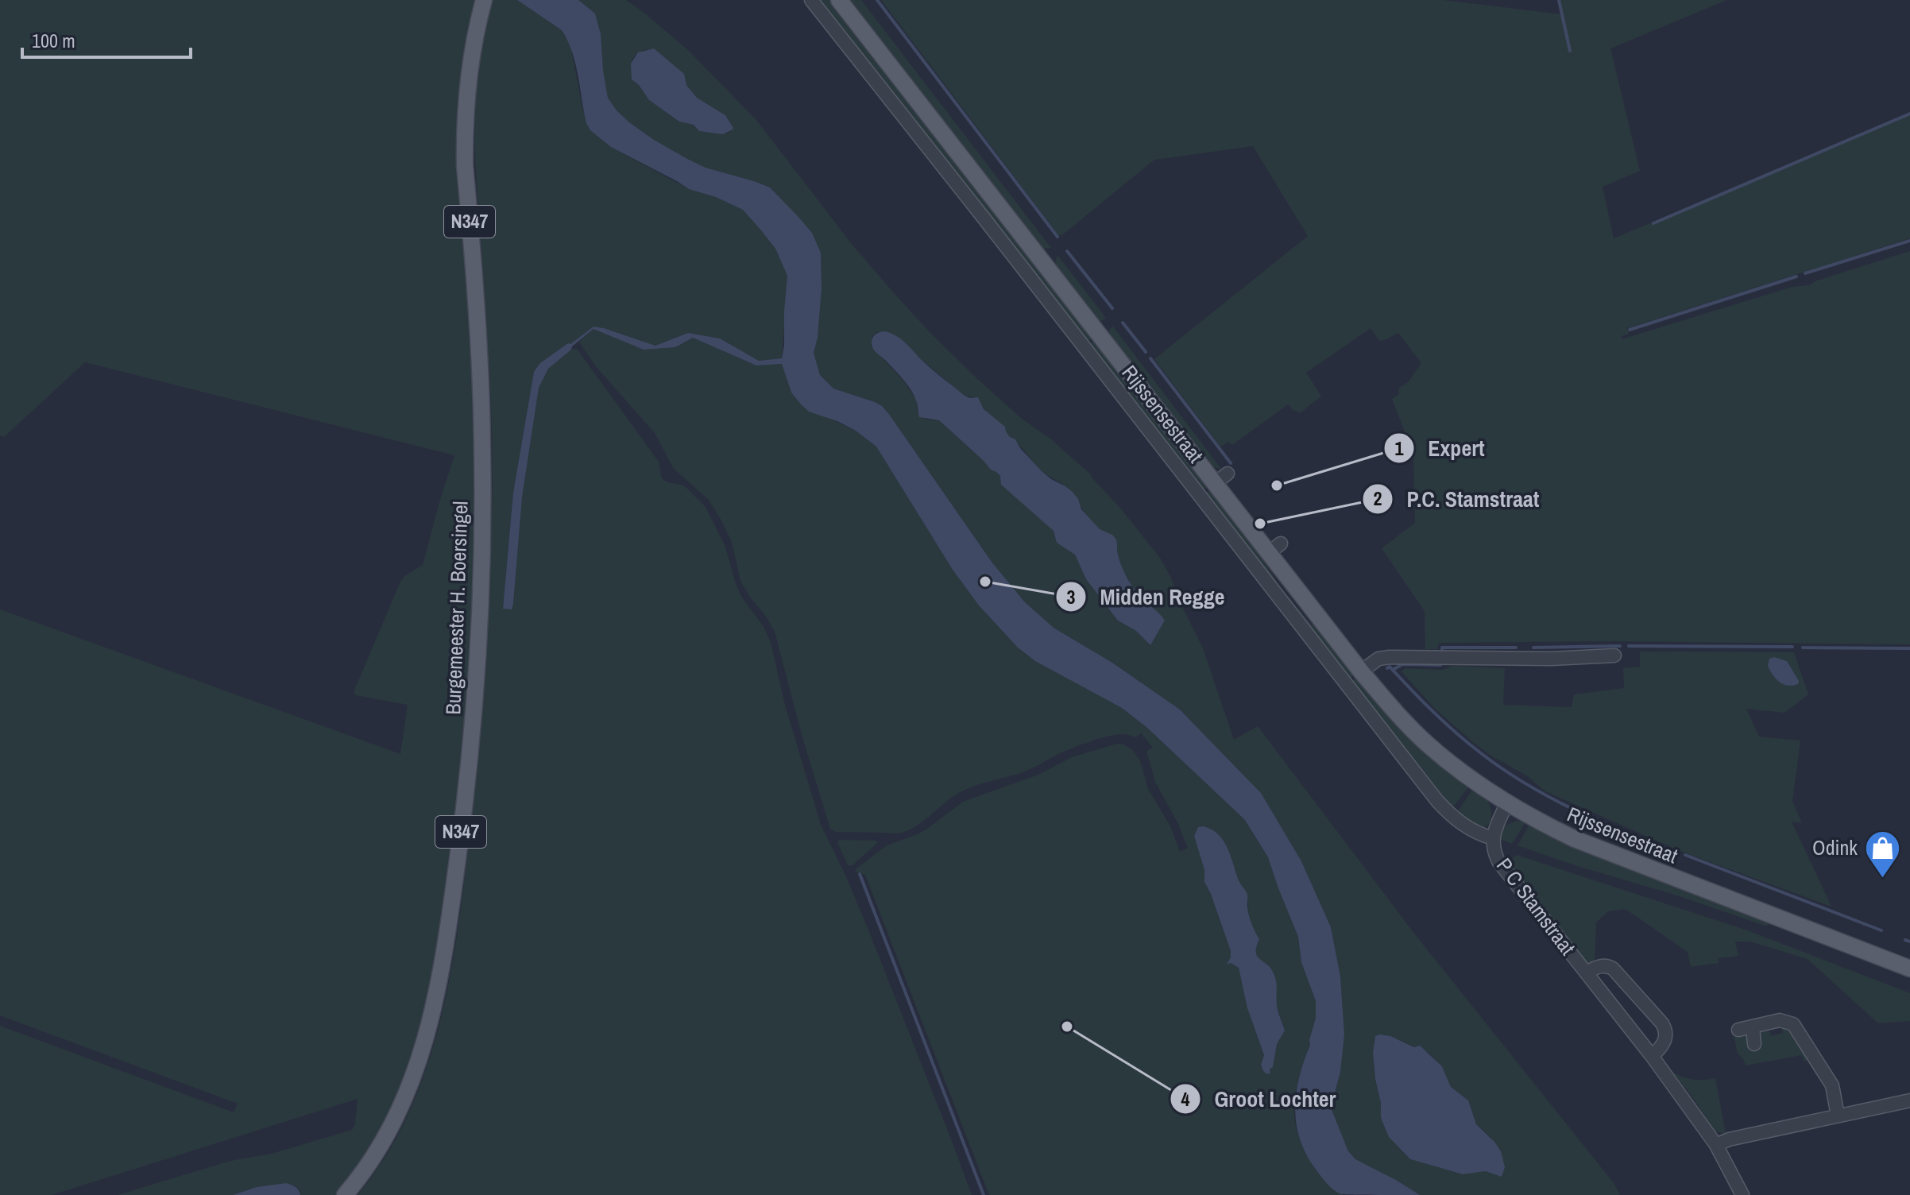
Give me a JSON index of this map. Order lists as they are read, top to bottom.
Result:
{
  "streets": {
    "main road": ["N347", "Rijssensestraat", "Burgemeester H. Boersingel"],
    "street": ["P C Stamstraat"]
  },
  "crossings": [
    ["Rijssensestraat", "P C Stamstraat"]
  ],
  "places": {
    "other": [
      "Expert",
      "P.C. Stamstraat",
      "Midden Regge",
      "Groot Lochter"
    ],
    "shop": ["Odink"]
  },
  "scale_bar": "100 m"
}
